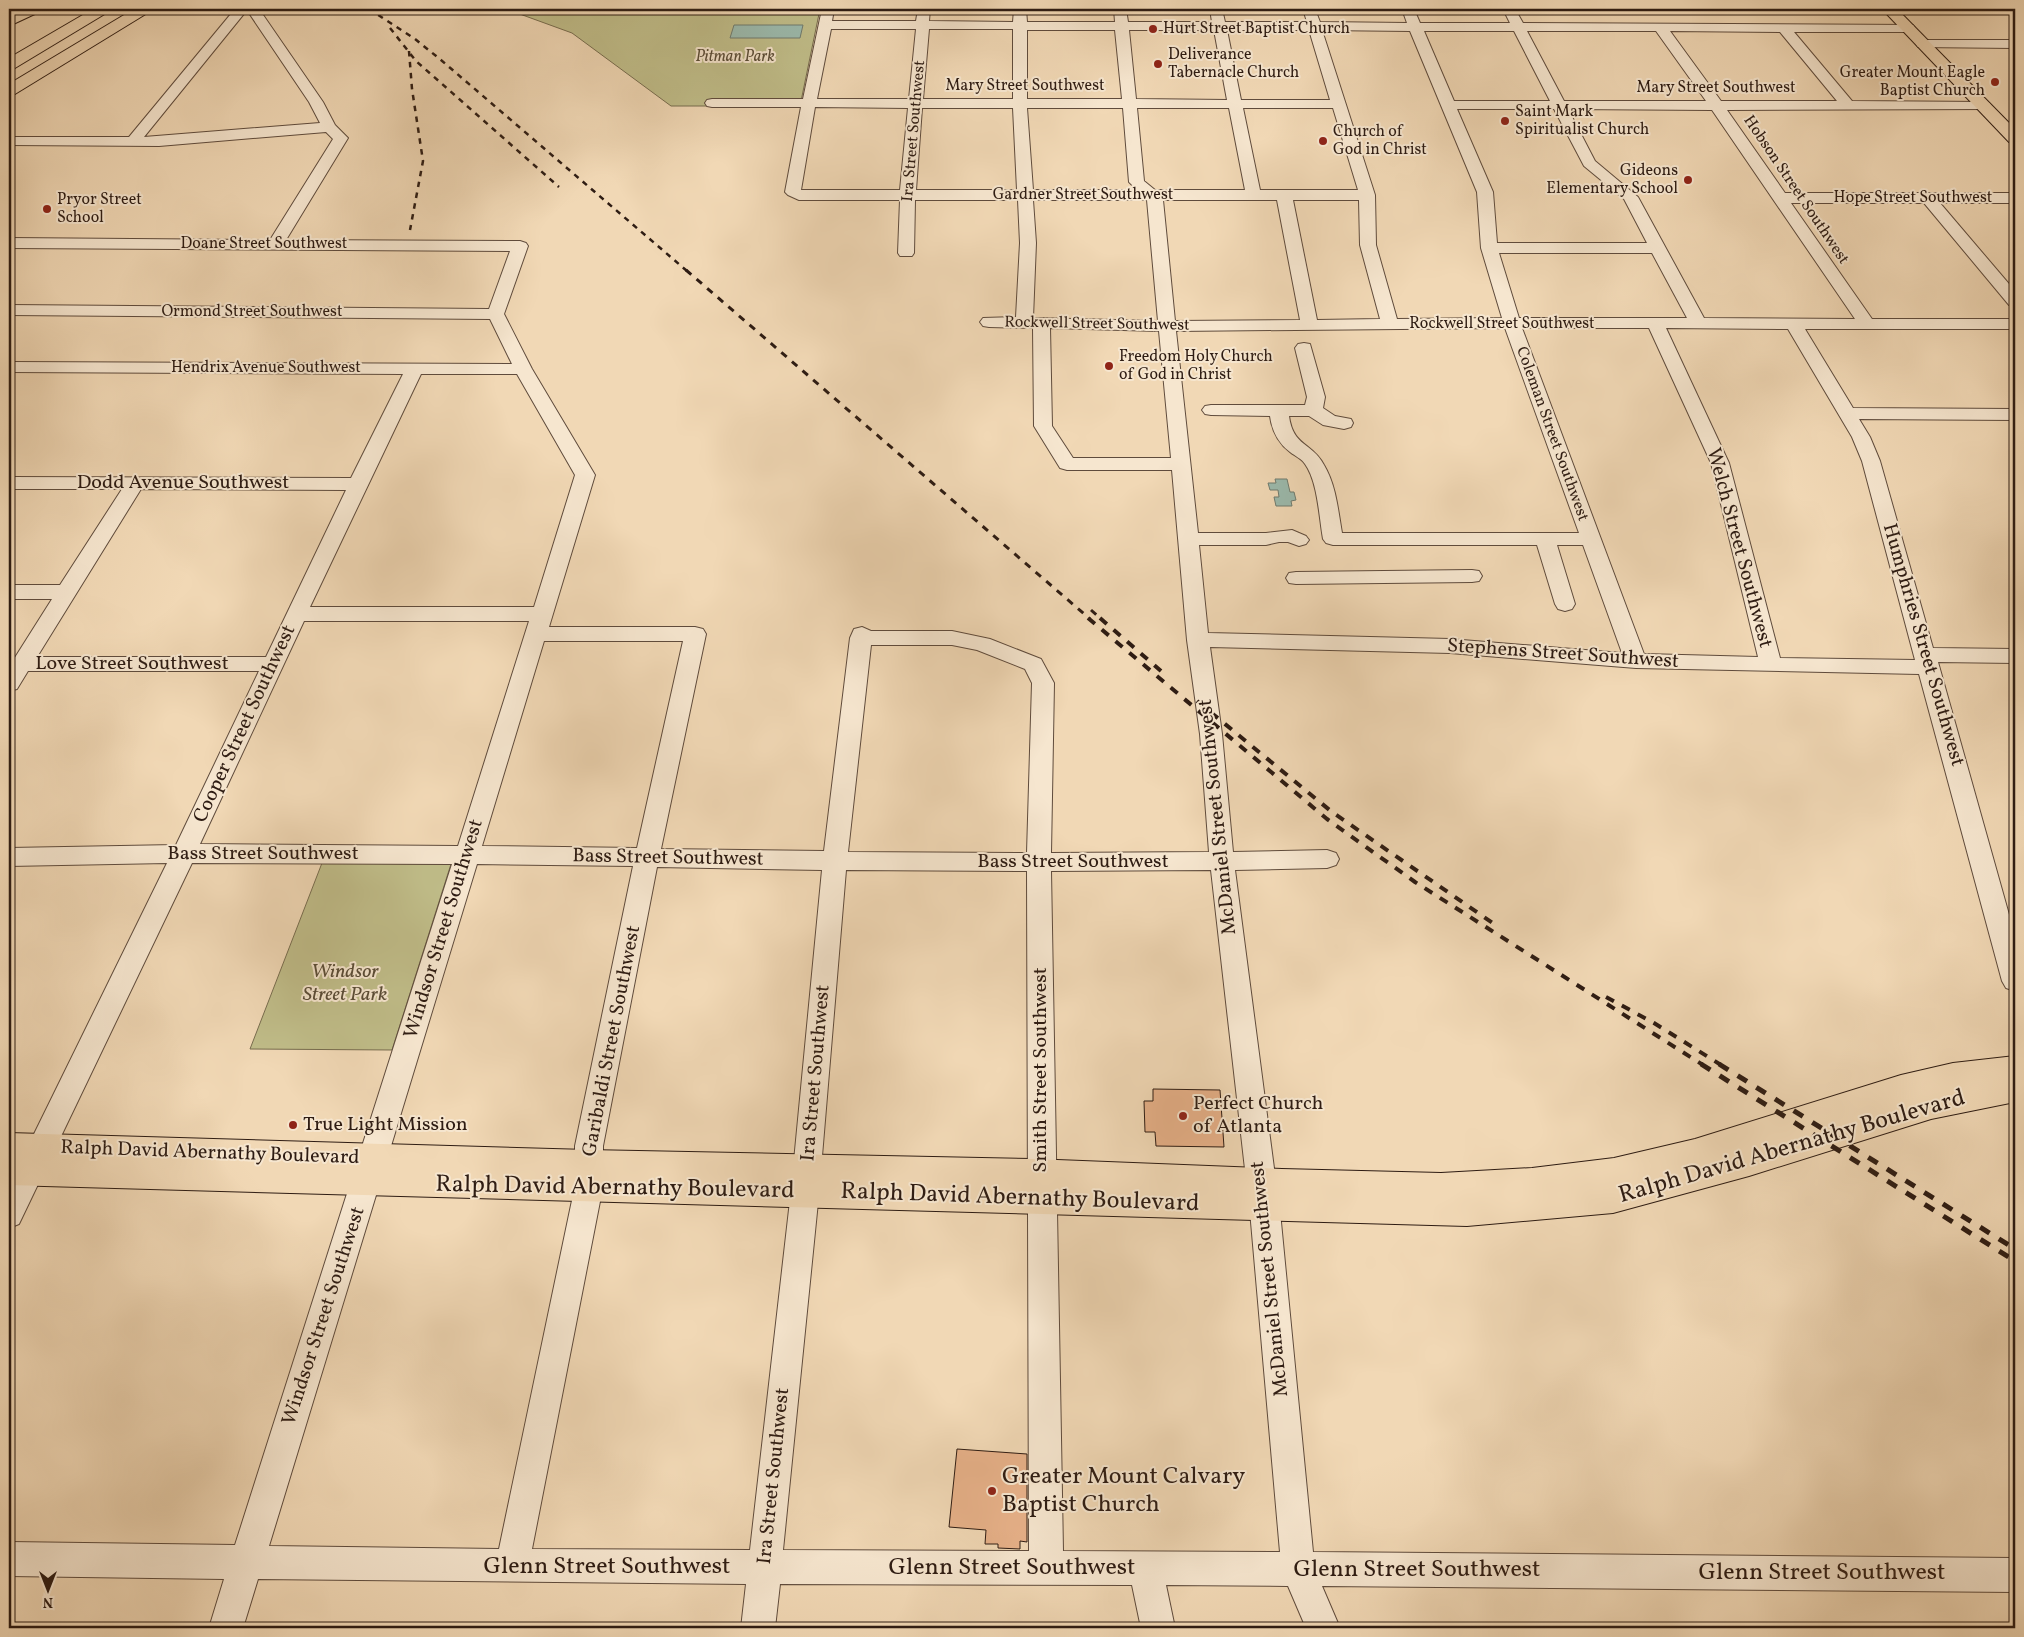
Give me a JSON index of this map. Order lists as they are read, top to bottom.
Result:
{
  "streets": {
    "main road": ["Ralph David Abernathy Boulevard"],
    "street": [
      "Mary Street Southwest",
      "Ira Street Southwest",
      "Hobson Street Southwest",
      "Gardner Street Southwest",
      "Hope Street Southwest",
      "Doane Street Southwest",
      "Ormond Street Southwest",
      "Rockwell Street Southwest",
      "Hendrix Avenue Southwest",
      "Coleman Street Southwest",
      "Dodd Avenue Southwest",
      "Welch Street Southwest",
      "Humphries Street Southwest",
      "Stephens Street Southwest",
      "Love Street Southwest",
      "Cooper Street Southwest",
      "McDaniel Street Southwest",
      "Bass Street Southwest",
      "Windsor Street Southwest",
      "Garibaldi Street Southwest",
      "Smith Street Southwest",
      "Glenn Street Southwest"
    ]
  },
  "crossings": [
    ["Mary Street Southwest", "Ira Street Southwest"],
    ["Mary Street Southwest", "Hobson Street Southwest"],
    ["Mary Street Southwest", "Gardner Street Southwest"],
    ["Mary Street Southwest", "Coleman Street Southwest"],
    ["Mary Street Southwest", "McDaniel Street Southwest"],
    ["Ira Street Southwest", "Gardner Street Southwest"],
    ["Ira Street Southwest", "Bass Street Southwest"],
    ["Ira Street Southwest", "Smith Street Southwest"],
    ["Ira Street Southwest", "Ralph David Abernathy Boulevard"],
    ["Ira Street Southwest", "Glenn Street Southwest"],
    ["Hobson Street Southwest", "Hope Street Southwest"],
    ["Hobson Street Southwest", "Rockwell Street Southwest"],
    ["Gardner Street Southwest", "McDaniel Street Southwest"],
    ["Doane Street Southwest", "Ormond Street Southwest"],
    ["Doane Street Southwest", "Windsor Street Southwest"],
    ["Ormond Street Southwest", "Windsor Street Southwest"],
    ["Rockwell Street Southwest", "Coleman Street Southwest"],
    ["Rockwell Street Southwest", "Welch Street Southwest"],
    ["Rockwell Street Southwest", "Humphries Street Southwest"],
    ["Rockwell Street Southwest", "McDaniel Street Southwest"],
    ["Hendrix Avenue Southwest", "Cooper Street Southwest"],
    ["Hendrix Avenue Southwest", "Windsor Street Southwest"],
    ["Coleman Street Southwest", "Stephens Street Southwest"],
    ["Dodd Avenue Southwest", "Cooper Street Southwest"],
    ["Welch Street Southwest", "Stephens Street Southwest"],
    ["Humphries Street Southwest", "Stephens Street Southwest"],
    ["Stephens Street Southwest", "McDaniel Street Southwest"],
    ["Love Street Southwest", "Cooper Street Southwest"],
    ["Cooper Street Southwest", "Bass Street Southwest"],
    ["Cooper Street Southwest", "Ralph David Abernathy Boulevard"],
    ["McDaniel Street Southwest", "Bass Street Southwest"],
    ["McDaniel Street Southwest", "Ralph David Abernathy Boulevard"],
    ["McDaniel Street Southwest", "Glenn Street Southwest"],
    ["Bass Street Southwest", "Windsor Street Southwest"],
    ["Bass Street Southwest", "Garibaldi Street Southwest"],
    ["Bass Street Southwest", "Smith Street Southwest"],
    ["Windsor Street Southwest", "Garibaldi Street Southwest"],
    ["Windsor Street Southwest", "Ralph David Abernathy Boulevard"],
    ["Windsor Street Southwest", "Glenn Street Southwest"],
    ["Garibaldi Street Southwest", "Ralph David Abernathy Boulevard"],
    ["Garibaldi Street Southwest", "Glenn Street Southwest"],
    ["Smith Street Southwest", "Ralph David Abernathy Boulevard"],
    ["Smith Street Southwest", "Glenn Street Southwest"]
  ],
  "parks": ["Pitman Park", "Windsor Street Park"],
  "places": [
    "Hurt Street Baptist Church",
    "Deliverance Tabernacle Church",
    "Greater Mount Eagle Baptist Church",
    "Saint Mark Spiritualist Church",
    "Church of God in Christ",
    "Gideons Elementary School",
    "Pryor Street School",
    "Freedom Holy Church of God in Christ",
    "Perfect Church of Atlanta",
    "True Light Mission",
    "Greater Mount Calvary Baptist Church"
  ],
  "north": "bottom"
}
